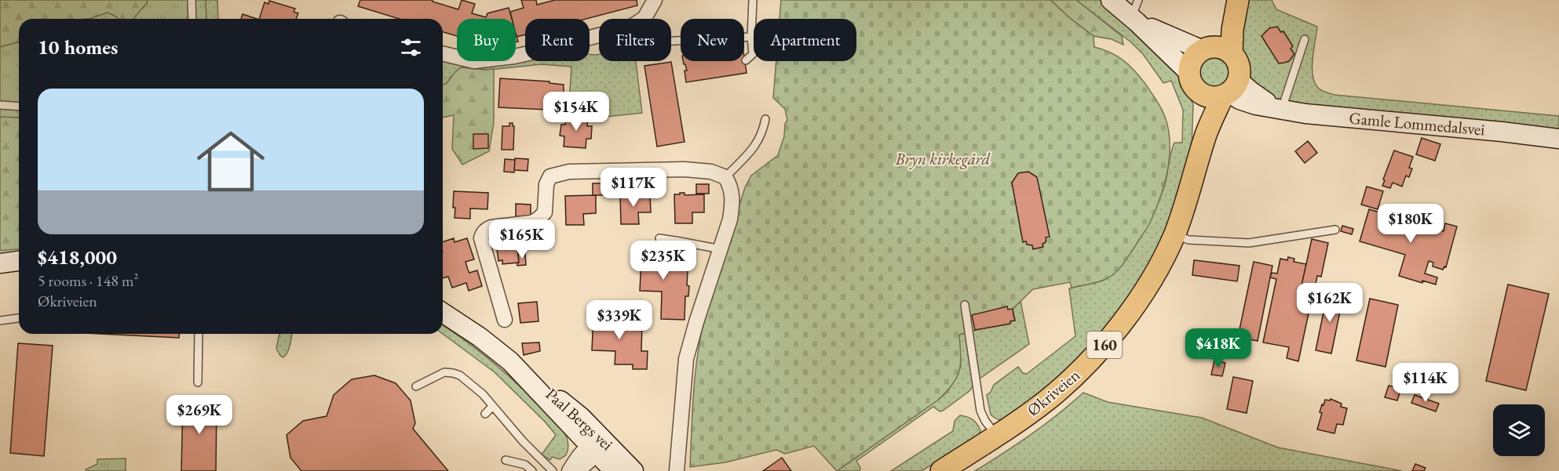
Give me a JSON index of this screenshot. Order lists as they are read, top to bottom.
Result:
{
  "streets": {
    "main road": ["160", "Økriveien"],
    "street": ["Gamle Lommedalsvei", "Paal Bergs vei"]
  },
  "crossings": [
    ["Gamle Lommedalsvei", "160"],
    ["Gamle Lommedalsvei", "Økriveien"],
    ["160", "Økriveien"]
  ],
  "parks": ["Bryn kirkegård"],
  "page": {
    "chip": [
      "Buy",
      "Rent",
      "Filters",
      "New",
      "Apartment"
    ],
    "heading": "10 homes",
    "list": [
      {
        "name": "$418,000",
        "note": "5 rooms · 148 m² · Økriveien"
      }
    ],
    "price": [
      "$154K",
      "$117K",
      "$180K",
      "$165K",
      "$235K",
      "$162K",
      "$339K",
      "$418K",
      "$114K",
      "$269K"
    ]
  }
}
